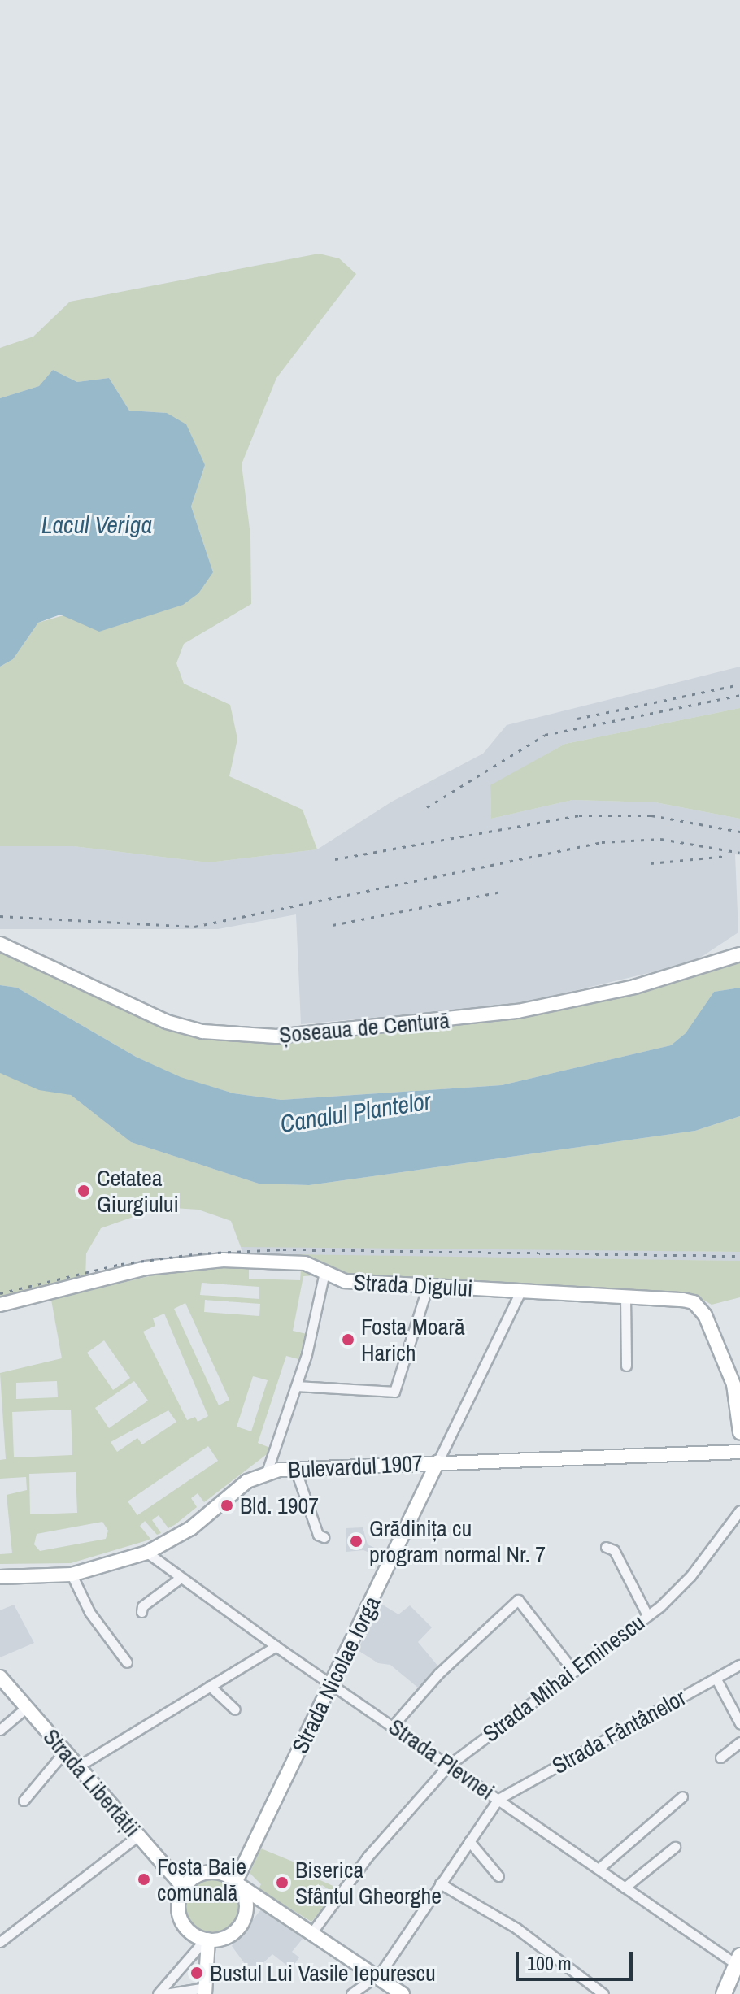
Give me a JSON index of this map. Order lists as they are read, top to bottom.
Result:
{
  "streets": {
    "street": [
      "Șoseaua de Centură",
      "Strada Digului",
      "Bulevardul 1907",
      "Strada Nicolae Iorga",
      "Strada Mihai Eminescu",
      "Strada Fântânelor",
      "Strada Plevnei",
      "Strada Libertății"
    ]
  },
  "crossings": [
    ["Strada Digului", "Strada Nicolae Iorga"],
    ["Bulevardul 1907", "Strada Nicolae Iorga"],
    ["Bulevardul 1907", "Strada Plevnei"],
    ["Strada Nicolae Iorga", "Strada Plevnei"],
    ["Strada Nicolae Iorga", "Strada Libertății"],
    ["Strada Mihai Eminescu", "Strada Plevnei"],
    ["Strada Fântânelor", "Strada Plevnei"]
  ],
  "water": ["Lacul Veriga", "Canalul Plantelor"],
  "places": [
    "Cetatea Giurgiului",
    "Fosta Moară Harich",
    "Bld. 1907",
    "Grădinița cu program normal Nr. 7",
    "Fosta Baie comunală",
    "Biserica Sfântul Gheorghe",
    "Bustul Lui Vasile Iepurescu"
  ],
  "scale_bar": "100 m"
}
